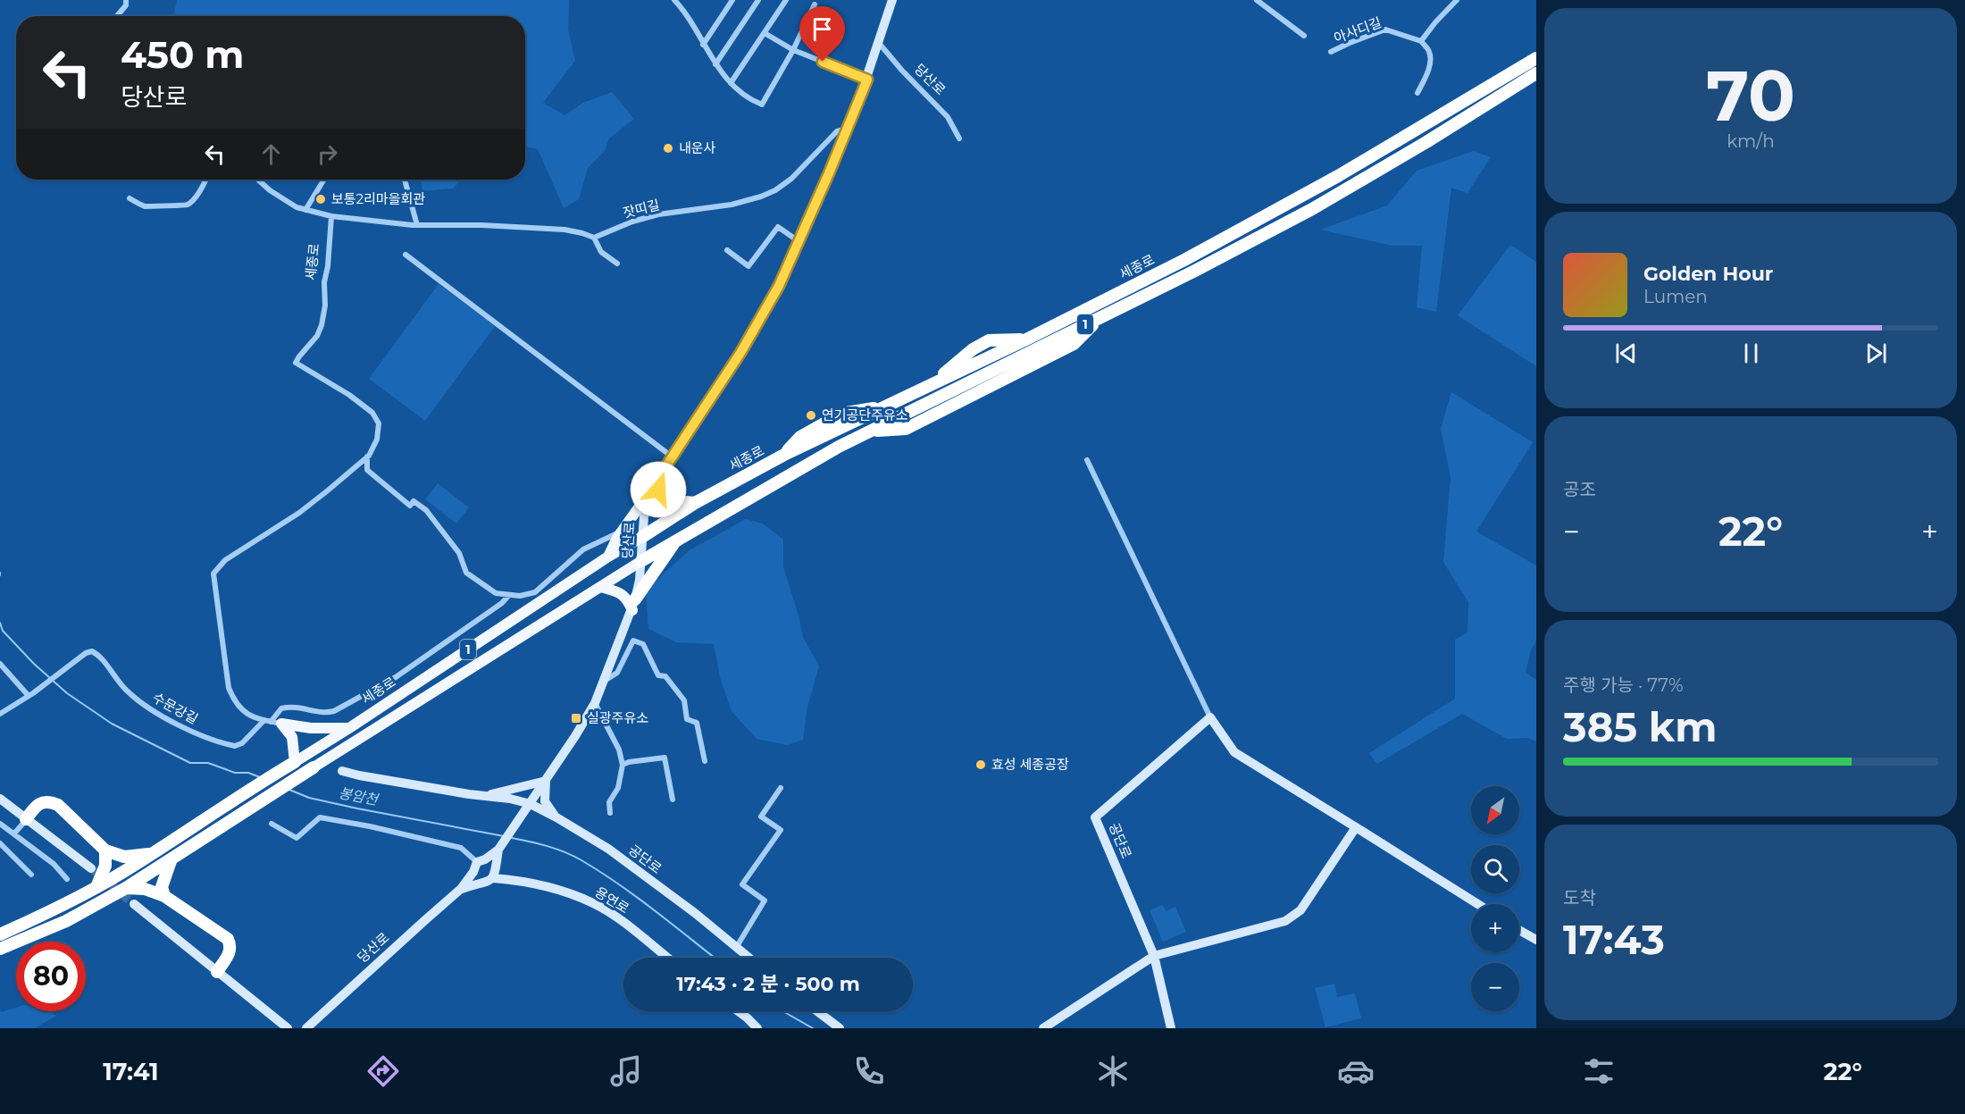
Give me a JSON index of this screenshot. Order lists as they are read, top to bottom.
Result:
{
  "streets": {
    "highway": ["세종로", "1"],
    "street": [
      "아사디길",
      "당산로",
      "잣띠길",
      "수문강길",
      "공단로",
      "용연로"
    ]
  },
  "crossings": [
    ["당산로", "잣띠길"],
    ["당산로", "세종로"],
    ["당산로", "1"],
    ["당산로", "공단로"],
    ["세종로", "수문강길"]
  ],
  "water": ["봉암천"],
  "places": {
    "other": [
      "내운사",
      "보통2리마을회관",
      "연기공단주유소",
      "효성 세종공장"
    ],
    "transit": ["실광주유소"]
  },
  "north": "bottom left",
  "page": {
    "tile": [
      ["70", "km/h"],
      "공조",
      ["주행 가능 · 77%", "385 km"],
      ["도착", "17:43"]
    ],
    "turn": ["450 m", "당산로"],
    "song": ["Golden Hour", "Lumen"],
    "heat": ["−", "22°", "+"],
    "map_buttons": ["+", "−"],
    "limit": "80",
    "trip": "17:43 · 2 분 · 500 m",
    "tabs": ["17:41", "22°"]
  }
}
